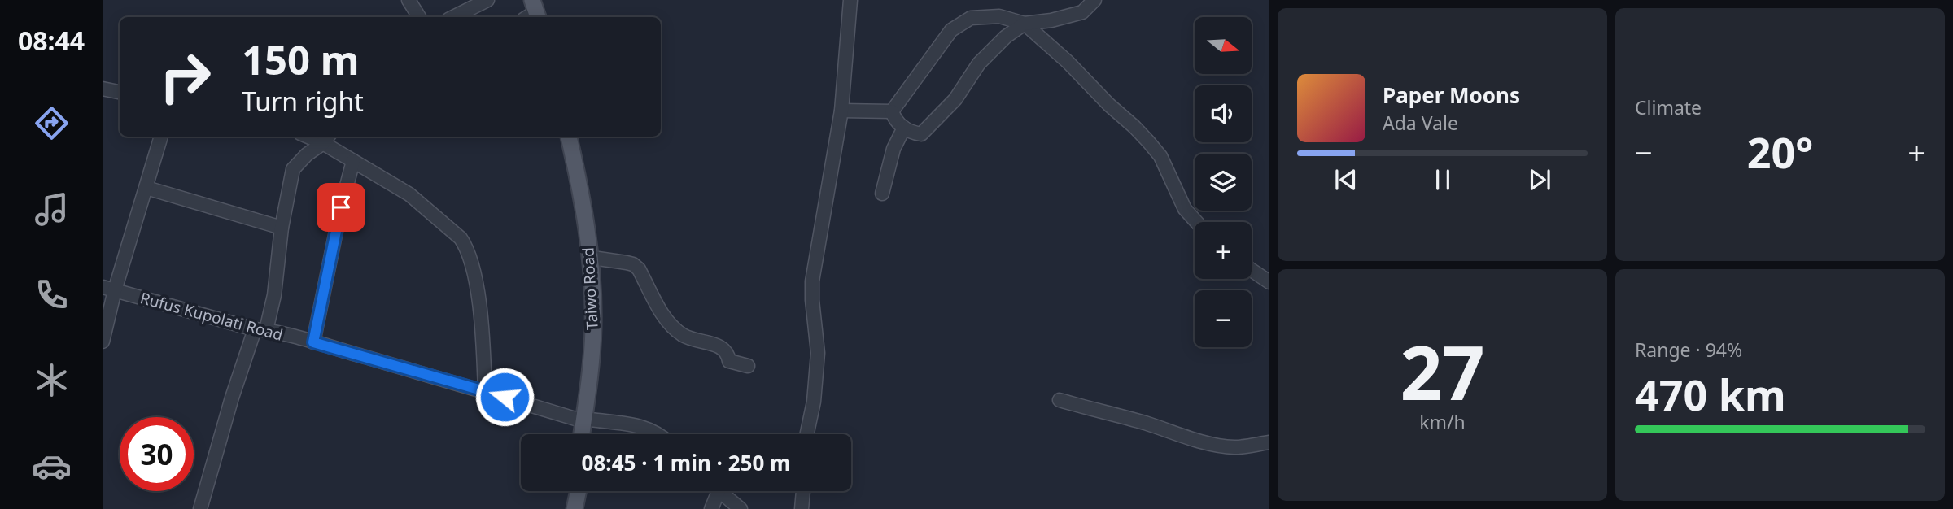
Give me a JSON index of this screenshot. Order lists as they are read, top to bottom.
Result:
{
  "streets": {
    "main road": ["Taiwo Road"],
    "street": ["Rufus Kupolati Road"]
  },
  "crossings": [
    ["Taiwo Road", "Rufus Kupolati Road"]
  ],
  "north": "right",
  "page": {
    "tabs": "08:44",
    "tile": [
      "Climate",
      ["27", "km/h"],
      ["Range · 94%", "470 km"]
    ],
    "map_buttons": ["+", "−"],
    "turn": ["150 m", "Turn right"],
    "song": ["Paper Moons", "Ada Vale"],
    "heat": ["−", "20°", "+"],
    "limit": "30",
    "trip": "08:45 · 1 min · 250 m"
  }
}
